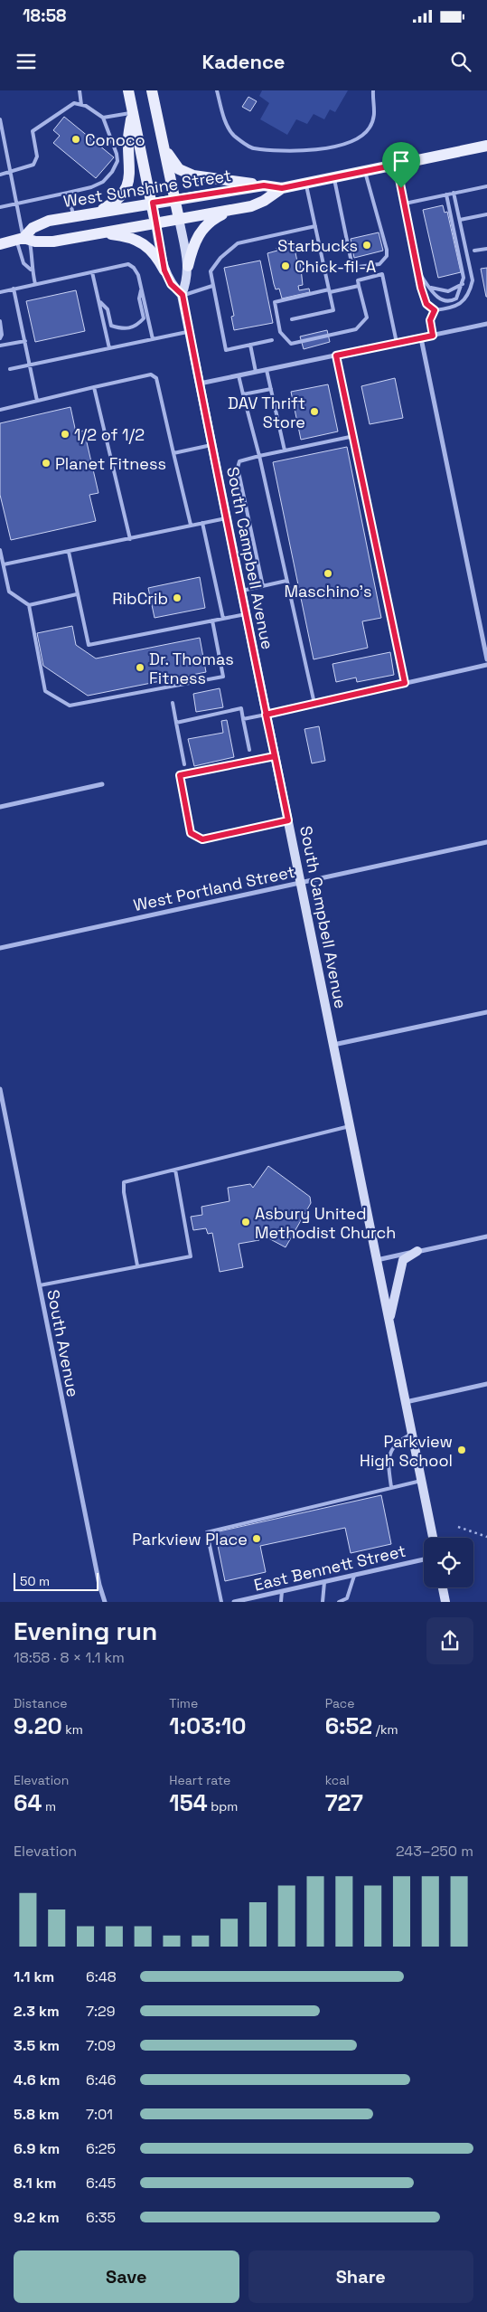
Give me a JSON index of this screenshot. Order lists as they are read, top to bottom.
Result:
{
  "streets": {
    "main road": ["West Sunshine Street", "South Campbell Avenue"],
    "street": ["West Portland Street", "South Avenue", "East Bennett Street"]
  },
  "crossings": [
    ["West Sunshine Street", "South Campbell Avenue"],
    ["South Campbell Avenue", "West Portland Street"]
  ],
  "places": [
    "Conoco",
    "Starbucks",
    "Chick-fil-A",
    "DAV Thrift Store",
    "1/2 of 1/2",
    "Planet Fitness",
    "Maschino's",
    "RibCrib",
    "Dr. Thomas Fitness",
    "Asbury United Methodist Church",
    "Parkview High School",
    "Parkview Place"
  ],
  "scale_bar": "50 m",
  "page": {
    "status": "18:58",
    "header": "Kadence",
    "scale": "50 m",
    "heading": ["Evening run", "18:58 · 8 × 1.1 km"],
    "stats": [
      ["Distance", "9.20 km"],
      ["Time", "1:03:10"],
      ["Pace", "6:52 /km"],
      ["Elevation", "64 m"],
      ["Heart rate", "154 bpm"],
      ["kcal", "727"]
    ],
    "chart": ["Elevation", "243–250 m"],
    "list": [
      {
        "name": "1.1 km",
        "note": "6:48"
      },
      {
        "name": "2.3 km",
        "note": "7:29"
      },
      {
        "name": "3.5 km",
        "note": "7:09"
      },
      {
        "name": "4.6 km",
        "note": "6:46"
      },
      {
        "name": "5.8 km",
        "note": "7:01"
      },
      {
        "name": "6.9 km",
        "note": "6:25"
      },
      {
        "name": "8.1 km",
        "note": "6:45"
      },
      {
        "name": "9.2 km",
        "note": "6:35"
      }
    ],
    "buttons": ["Save", "Share"]
  }
}
